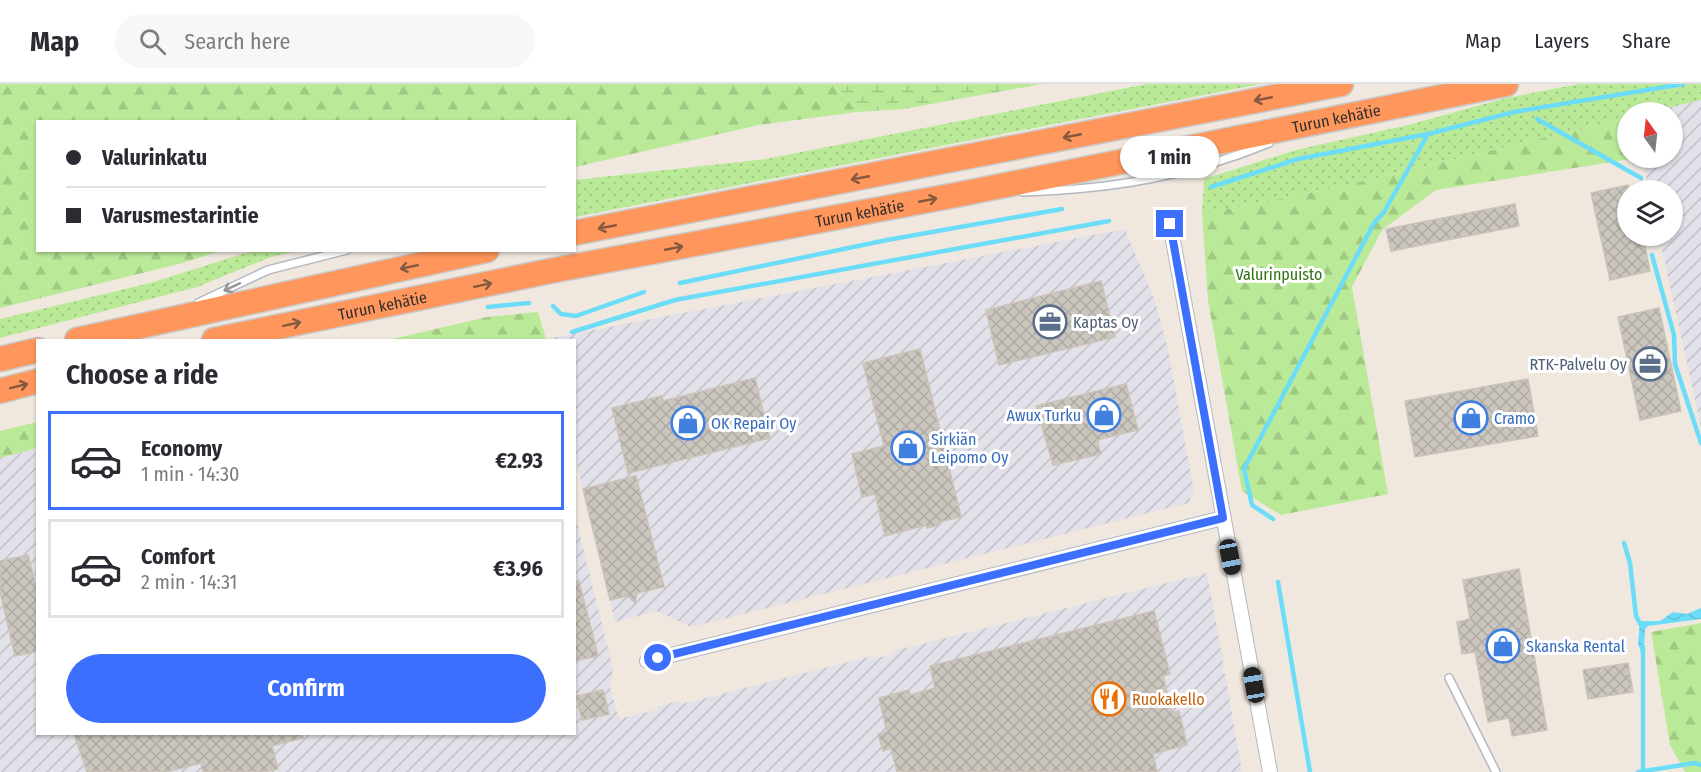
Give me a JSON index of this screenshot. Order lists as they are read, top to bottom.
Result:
{
  "streets": {
    "highway": ["Turun kehätie"]
  },
  "parks": ["Valurinpuisto"],
  "places": {
    "office": ["Kaptas Oy", "RTK-Palvelu Oy"],
    "shop": [
      "Awux Turku",
      "Cramo",
      "OK Repair Oy",
      "Sirkiän Leipomo Oy",
      "Skanska Rental"
    ],
    "restaurant": ["Ruokakello"]
  },
  "north": "top",
  "page": {
    "header": "Map",
    "search": "Search here",
    "nav": ["Map", "Layers", "Share"],
    "banner": ["Valurinkatu", "Varusmestarintie"],
    "bubble": "1 min",
    "heading": "Choose a ride",
    "list": [
      {
        "name": "Economy",
        "note": "1 min · 14:30",
        "value": "€2.93"
      },
      {
        "name": "Comfort",
        "note": "2 min · 14:31",
        "value": "€3.96"
      }
    ],
    "buttons": "Confirm"
  }
}
